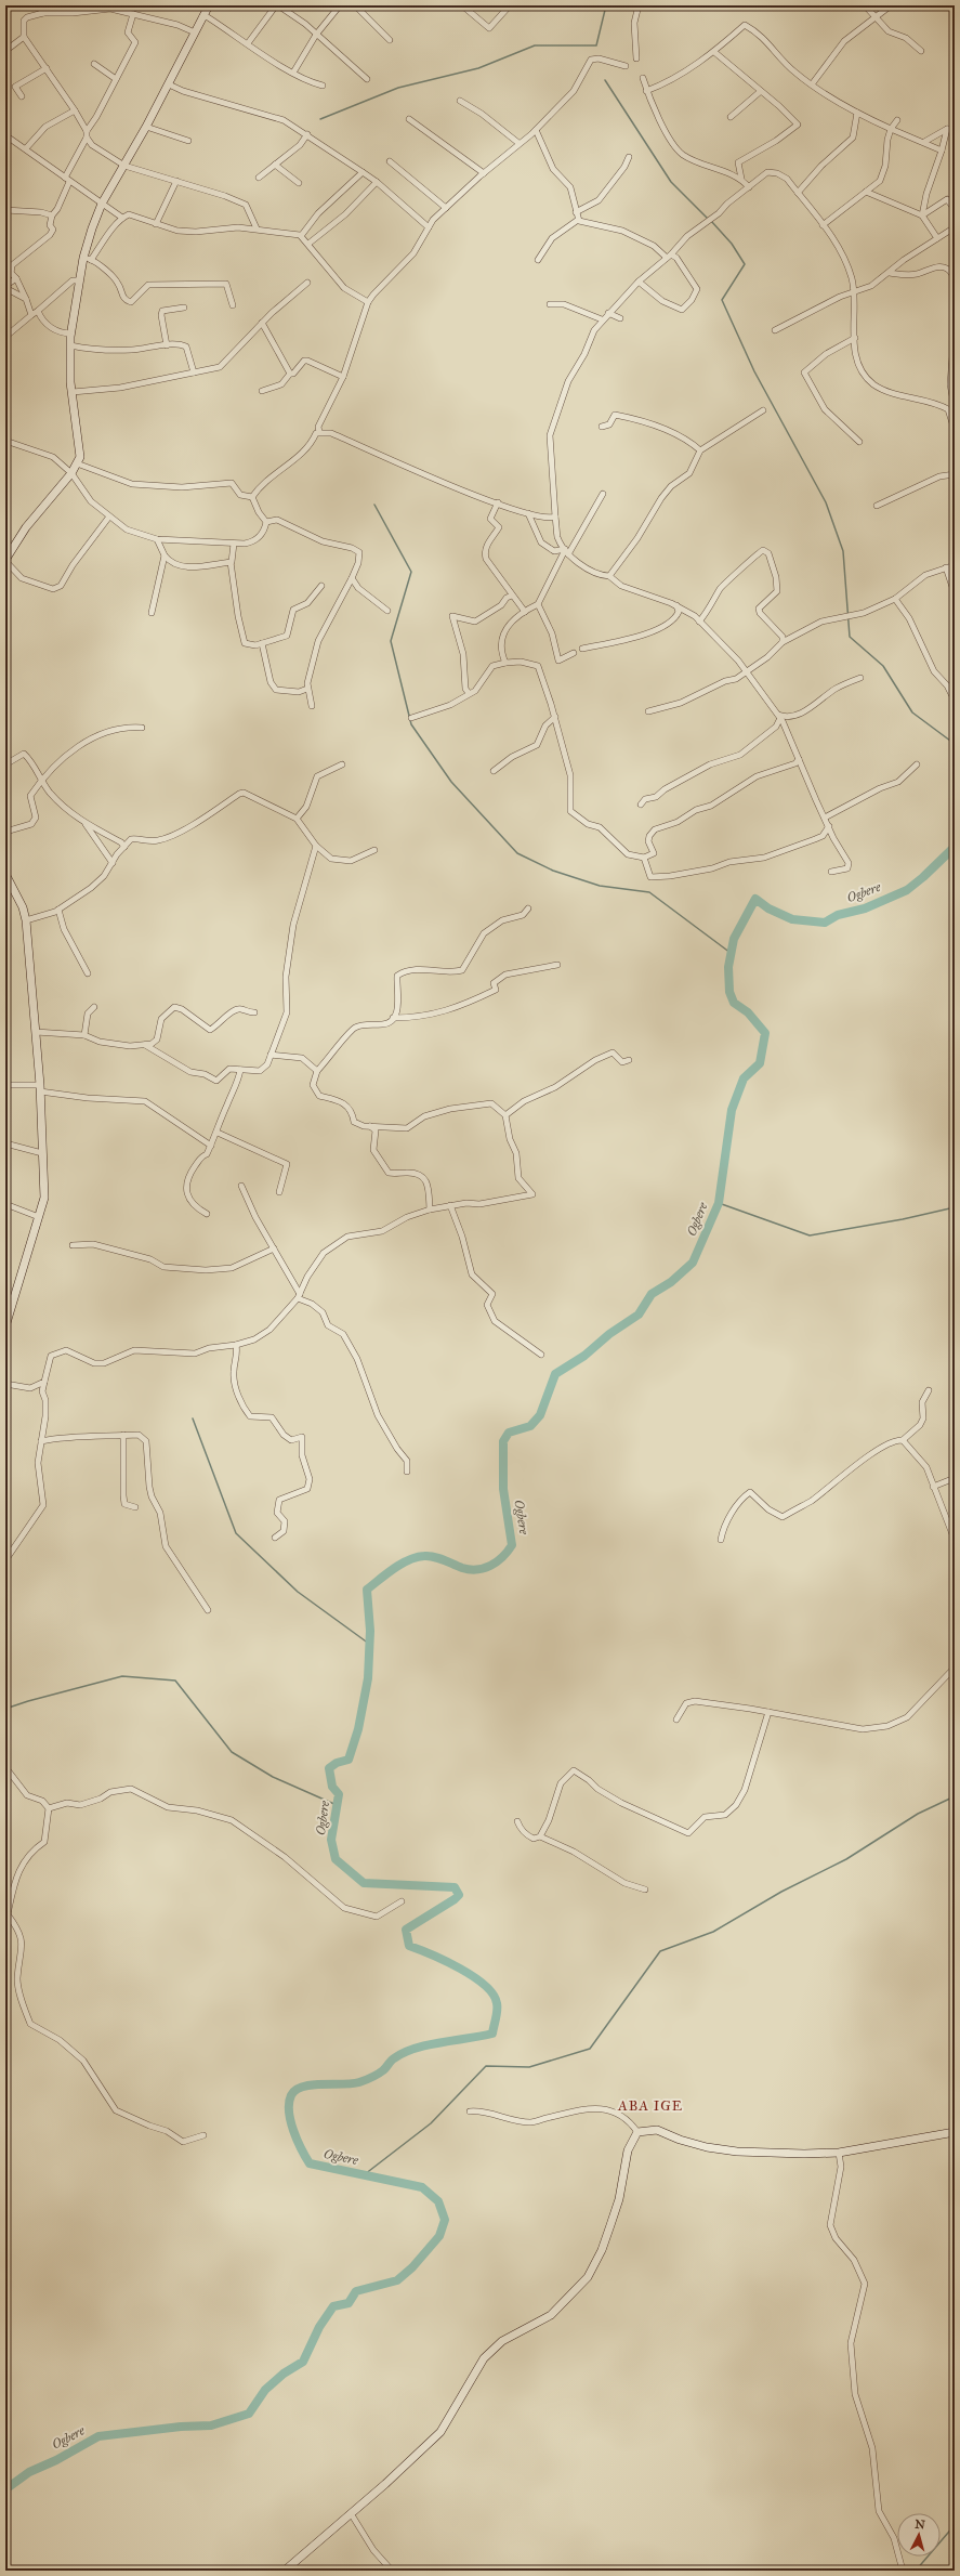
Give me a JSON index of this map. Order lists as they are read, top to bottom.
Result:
{
  "districts": ["ABA IGE"],
  "water": ["Ogbere"],
  "north": "top"
}
